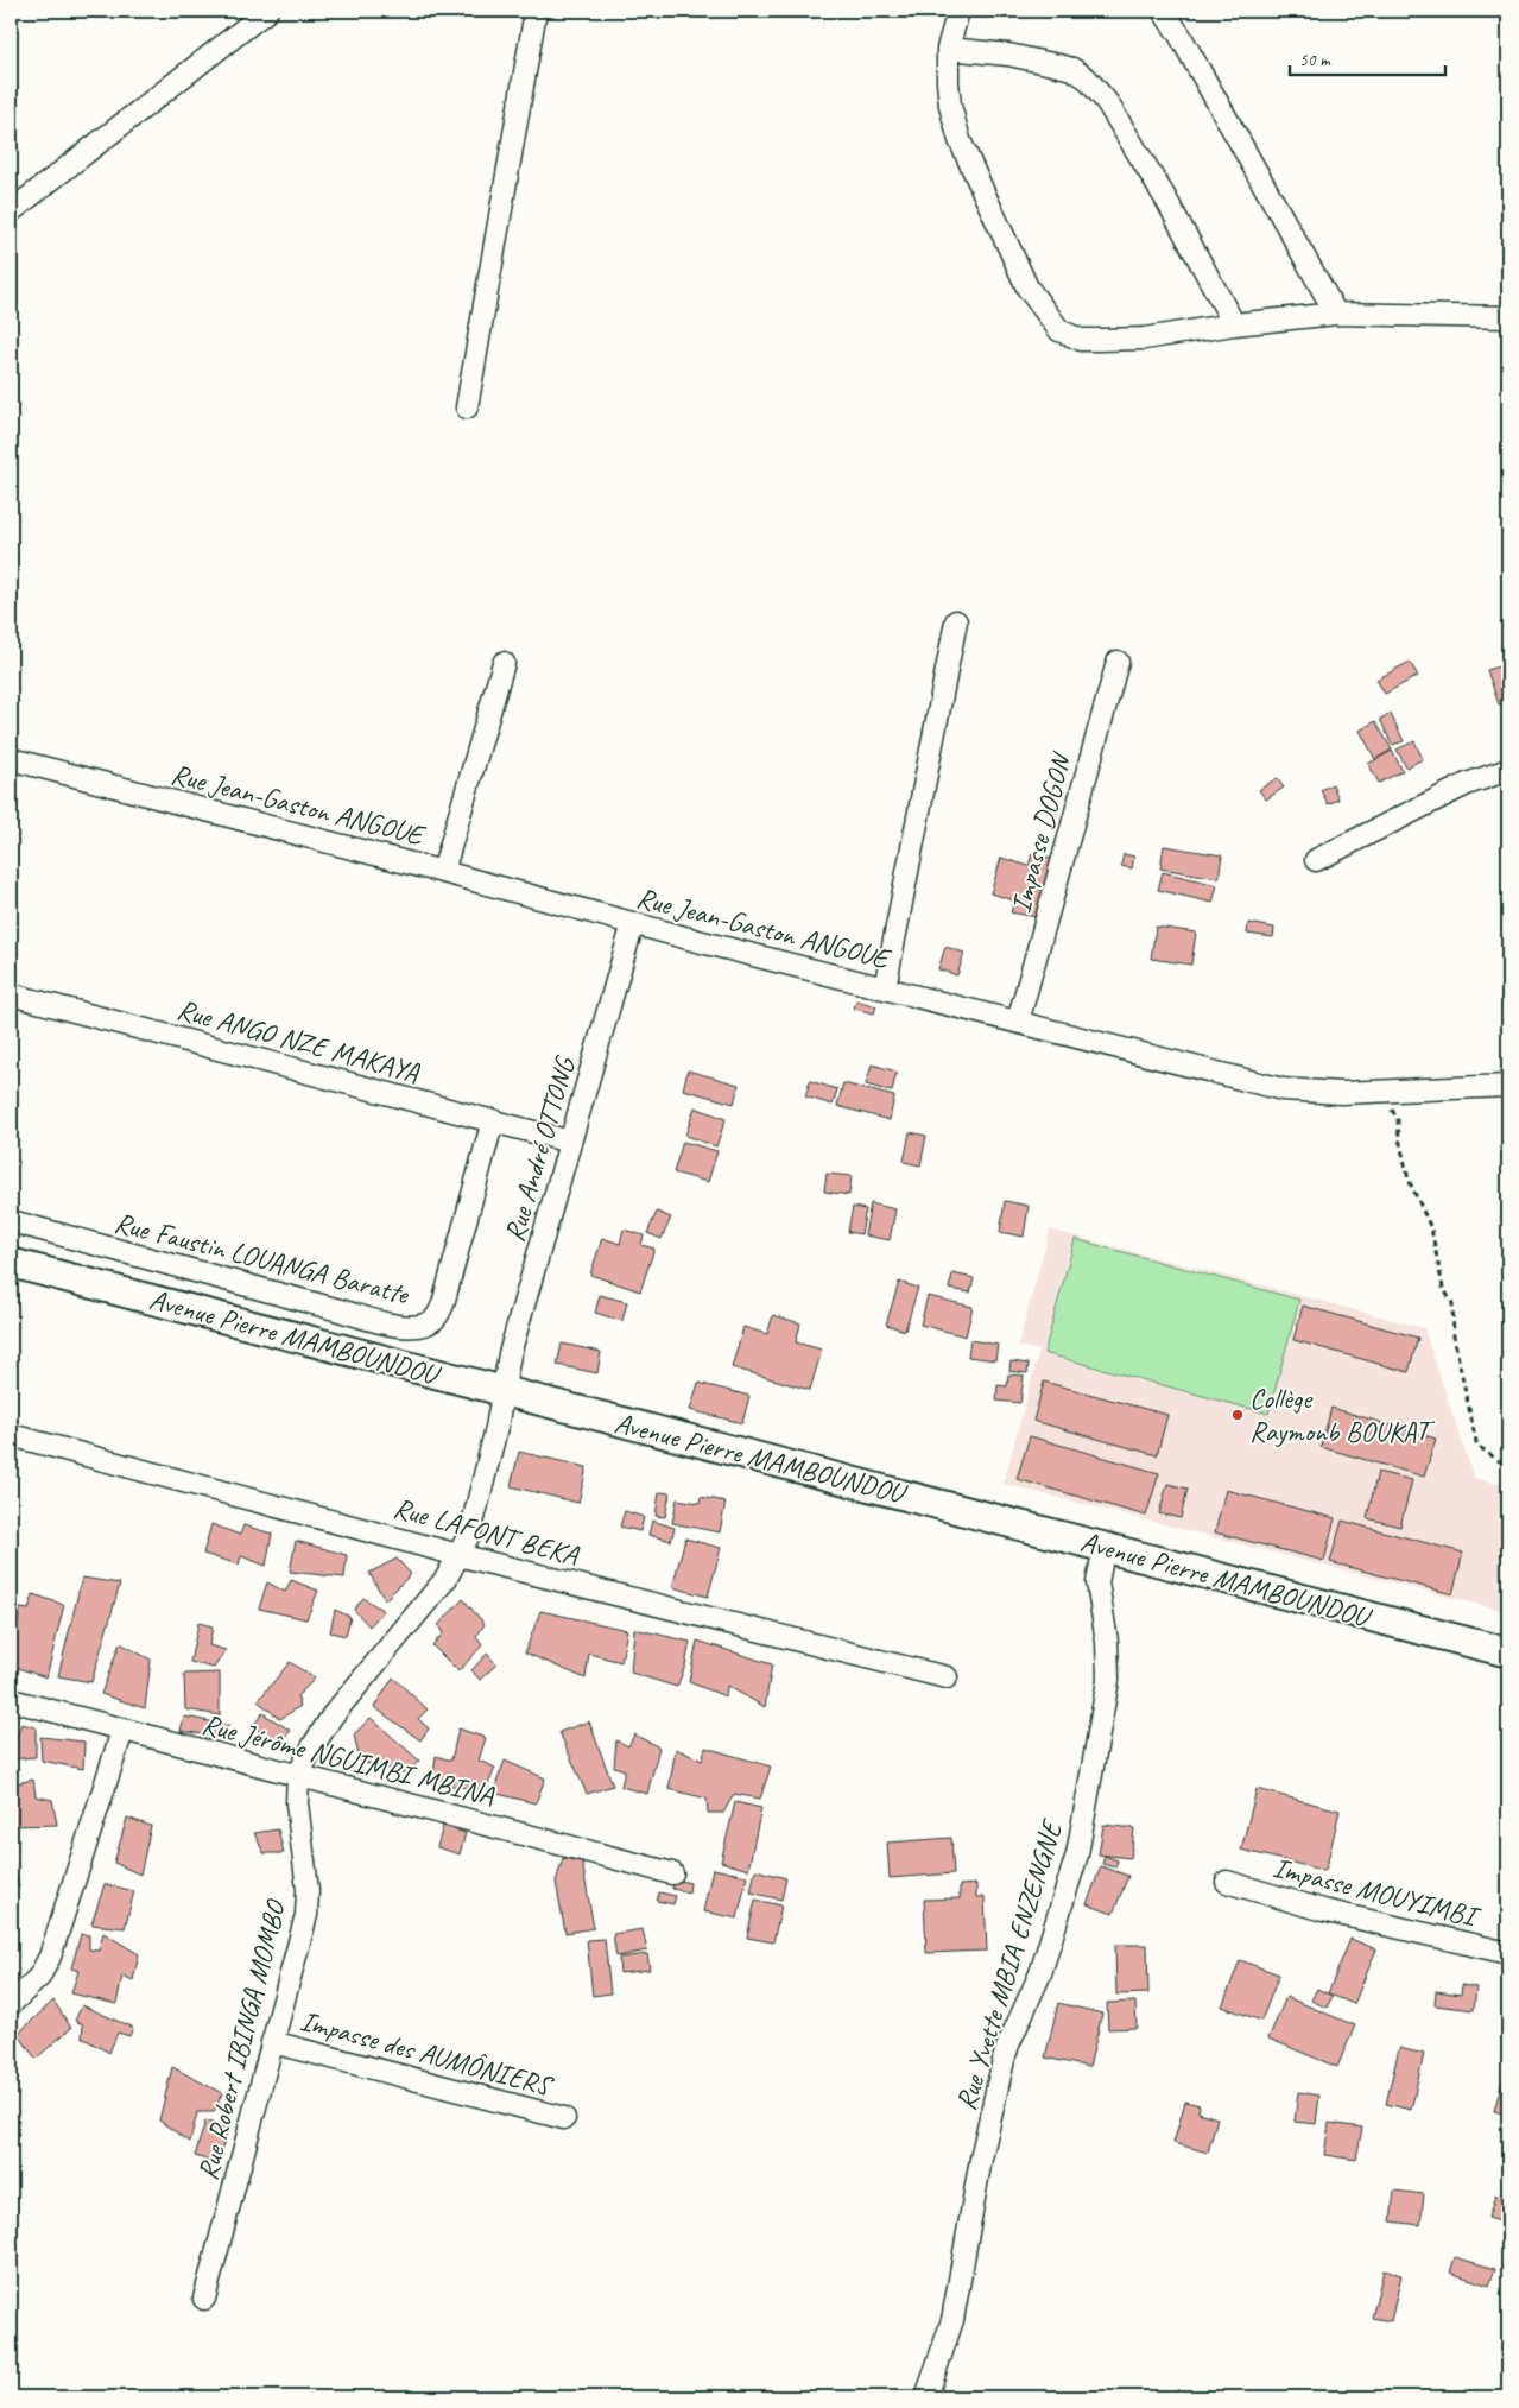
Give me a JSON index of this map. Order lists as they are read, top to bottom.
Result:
{
  "streets": {
    "street": [
      "Rue Jean-Gaston ANGOUE",
      "Impasse DOGON",
      "Rue ANGO NZE MAKAYA",
      "Rue André OTTONG",
      "Rue Faustin LOUANGA Baratte",
      "Avenue Pierre MAMBOUNDOU",
      "Rue LAFONT BEKA",
      "Rue Jérôme NGUIMBI MBINA",
      "Impasse MOUYIMBI",
      "Rue Yvette MBIA ENZENGNE",
      "Rue Robert IBINGA MOMBO",
      "Impasse des AUMÔNIERS"
    ]
  },
  "crossings": [
    ["Rue Jean-Gaston ANGOUE", "Impasse DOGON"],
    ["Rue Jean-Gaston ANGOUE", "Rue André OTTONG"],
    ["Rue ANGO NZE MAKAYA", "Rue André OTTONG"],
    ["Rue ANGO NZE MAKAYA", "Rue Faustin LOUANGA Baratte"],
    ["Rue André OTTONG", "Avenue Pierre MAMBOUNDOU"],
    ["Rue André OTTONG", "Rue Robert IBINGA MOMBO"],
    ["Avenue Pierre MAMBOUNDOU", "Rue Yvette MBIA ENZENGNE"],
    ["Avenue Pierre MAMBOUNDOU", "Rue Robert IBINGA MOMBO"],
    ["Rue LAFONT BEKA", "Rue Robert IBINGA MOMBO"],
    ["Rue Jérôme NGUIMBI MBINA", "Rue Robert IBINGA MOMBO"],
    ["Rue Robert IBINGA MOMBO", "Impasse des AUMÔNIERS"]
  ],
  "places": ["Collège Raymonb BOUKAT"],
  "scale_bar": "50 m"
}
